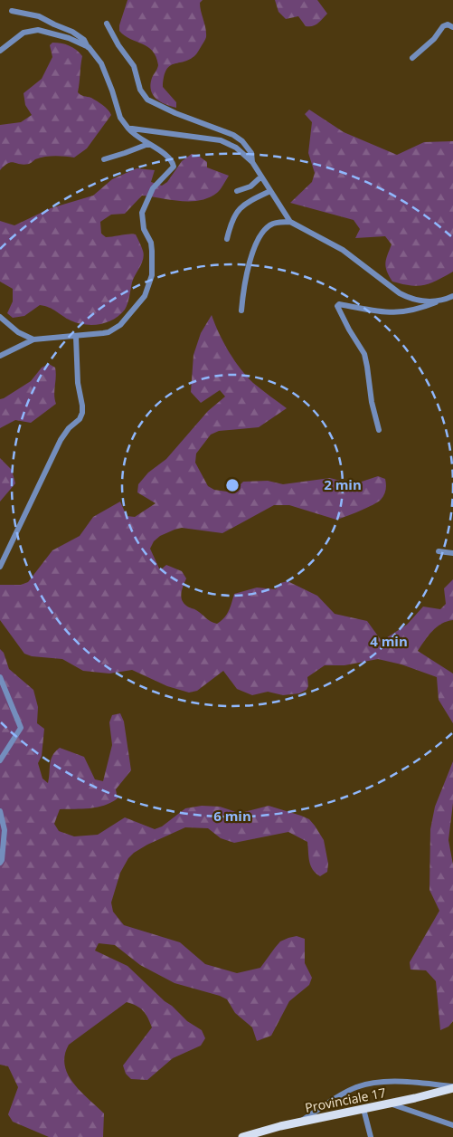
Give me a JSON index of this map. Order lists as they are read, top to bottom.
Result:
{
  "streets": {
    "main road": ["Provinciale 17"]
  },
  "rings": ["2 min", "4 min", "6 min"]
}
